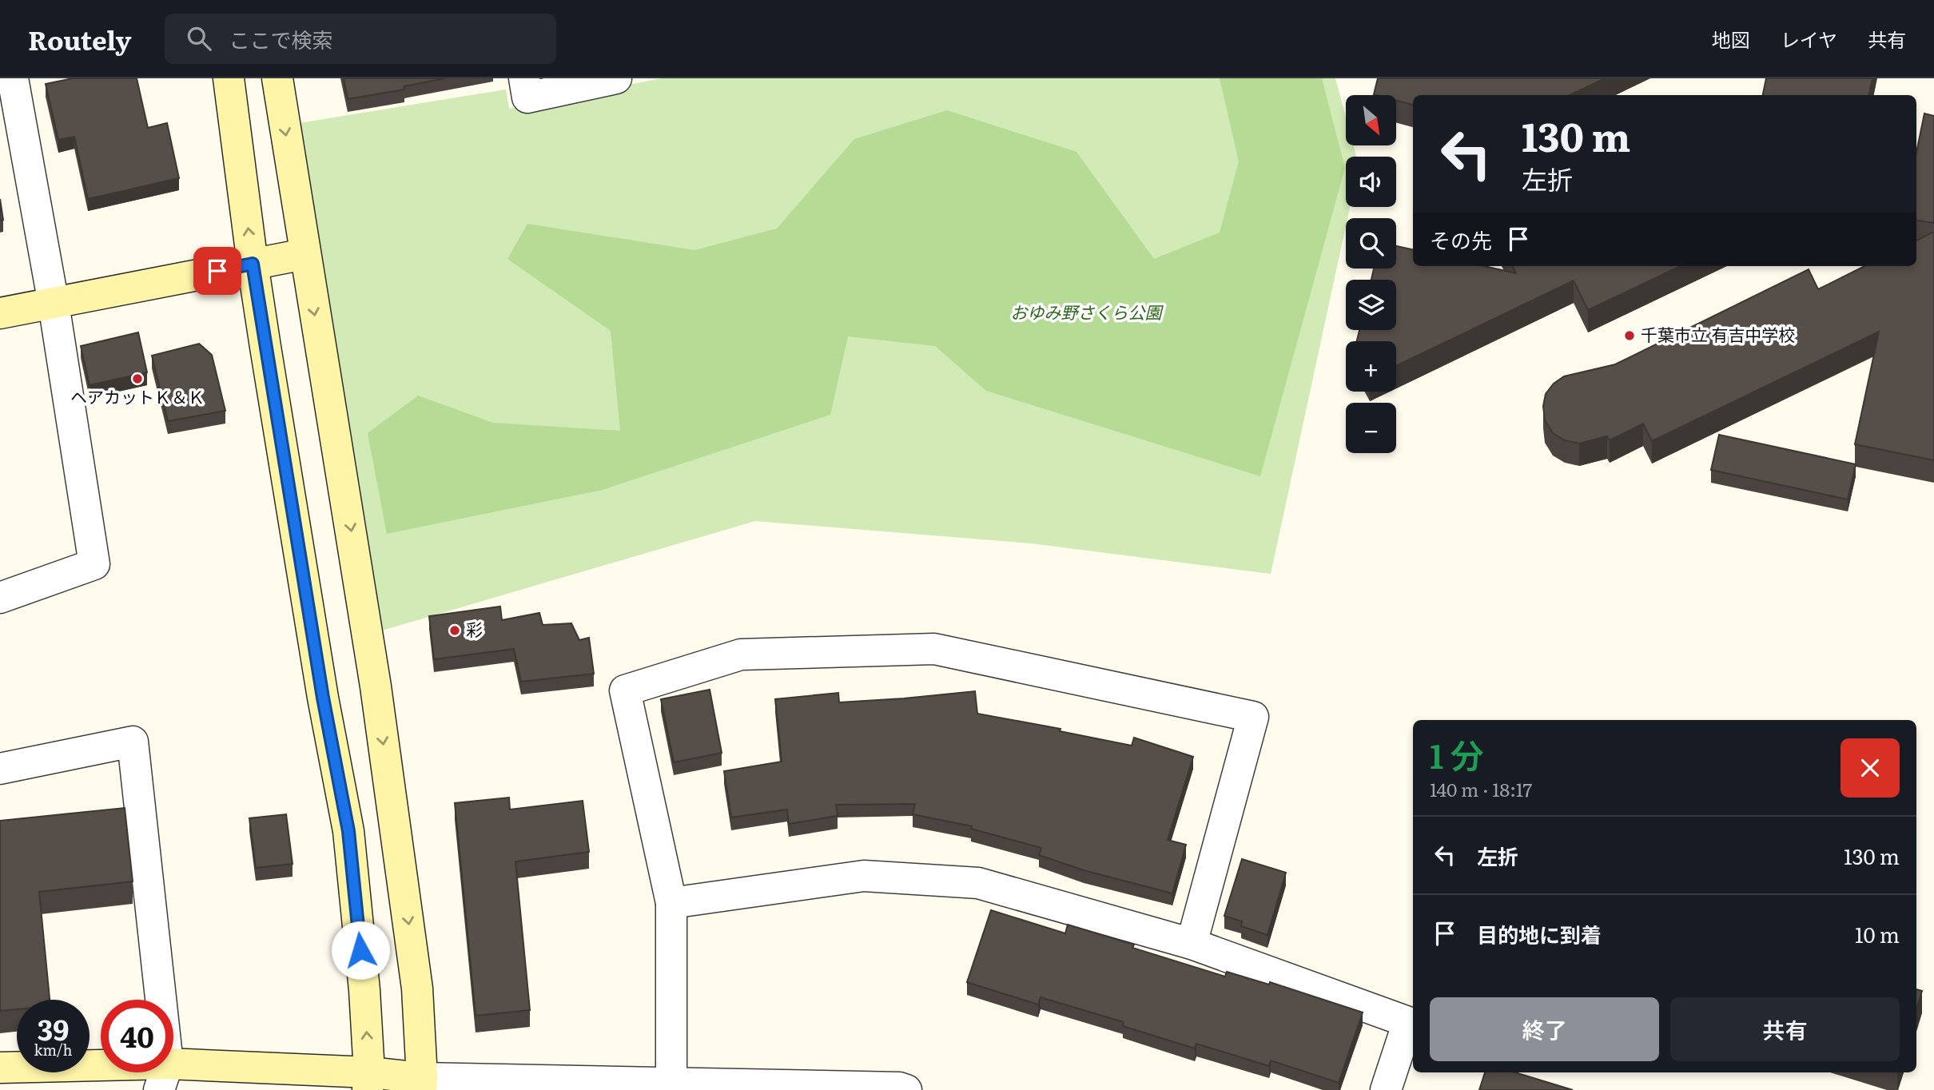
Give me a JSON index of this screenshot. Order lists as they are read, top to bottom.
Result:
{
  "parks": ["おゆみ野さくら公園"],
  "places": ["千葉市立 有吉中学校", "ヘアカットＫ＆Ｋ", "彩"],
  "north": "bottom right",
  "page": {
    "header": "Routely",
    "search": "ここで検索",
    "nav": ["地図", "レイヤ", "共有"],
    "map_buttons": ["+", "−"],
    "turn": ["130 m", "左折"],
    "then": "その先",
    "heading": ["1 分", "140 m · 18:17"],
    "list": [
      {
        "name": "左折",
        "value": "130 m"
      },
      {
        "name": "目的地に到着",
        "value": "10 m"
      }
    ],
    "buttons": ["終了", "共有"],
    "speed": "39 km/h",
    "limit": "40"
  }
}
